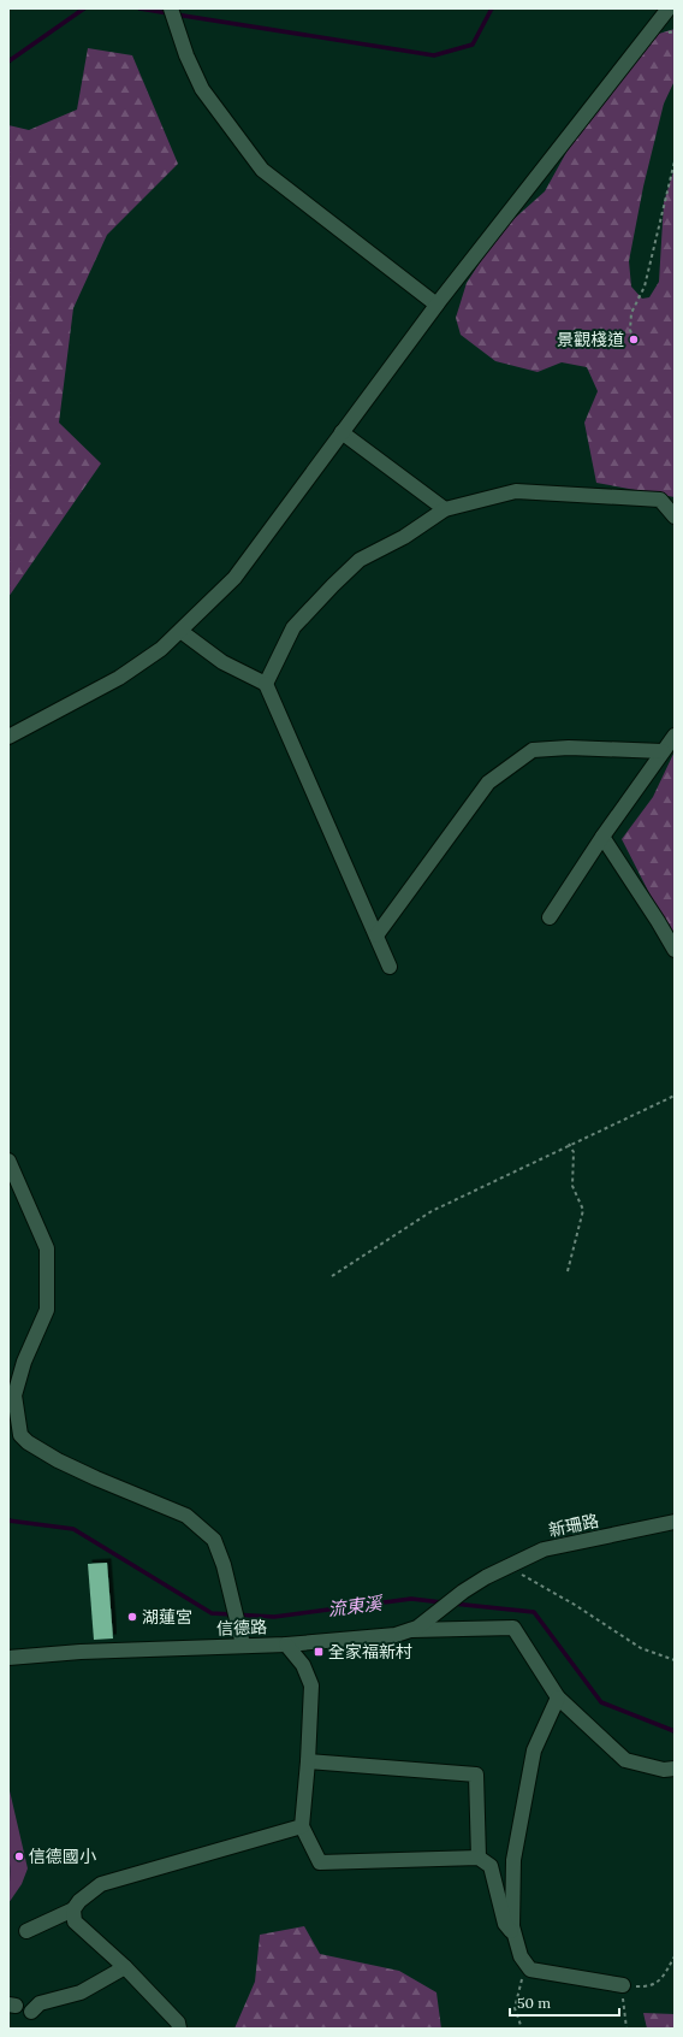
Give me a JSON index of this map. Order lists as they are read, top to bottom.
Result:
{
  "streets": {
    "street": ["新珊路", "信德路"]
  },
  "crossings": [
    ["新珊路", "信德路"]
  ],
  "water": ["流東溪"],
  "places": {
    "other": ["景觀棧道", "湖蓮宮", "信德國小"],
    "transit": ["全家福新村"]
  },
  "scale_bar": "50 m"
}
